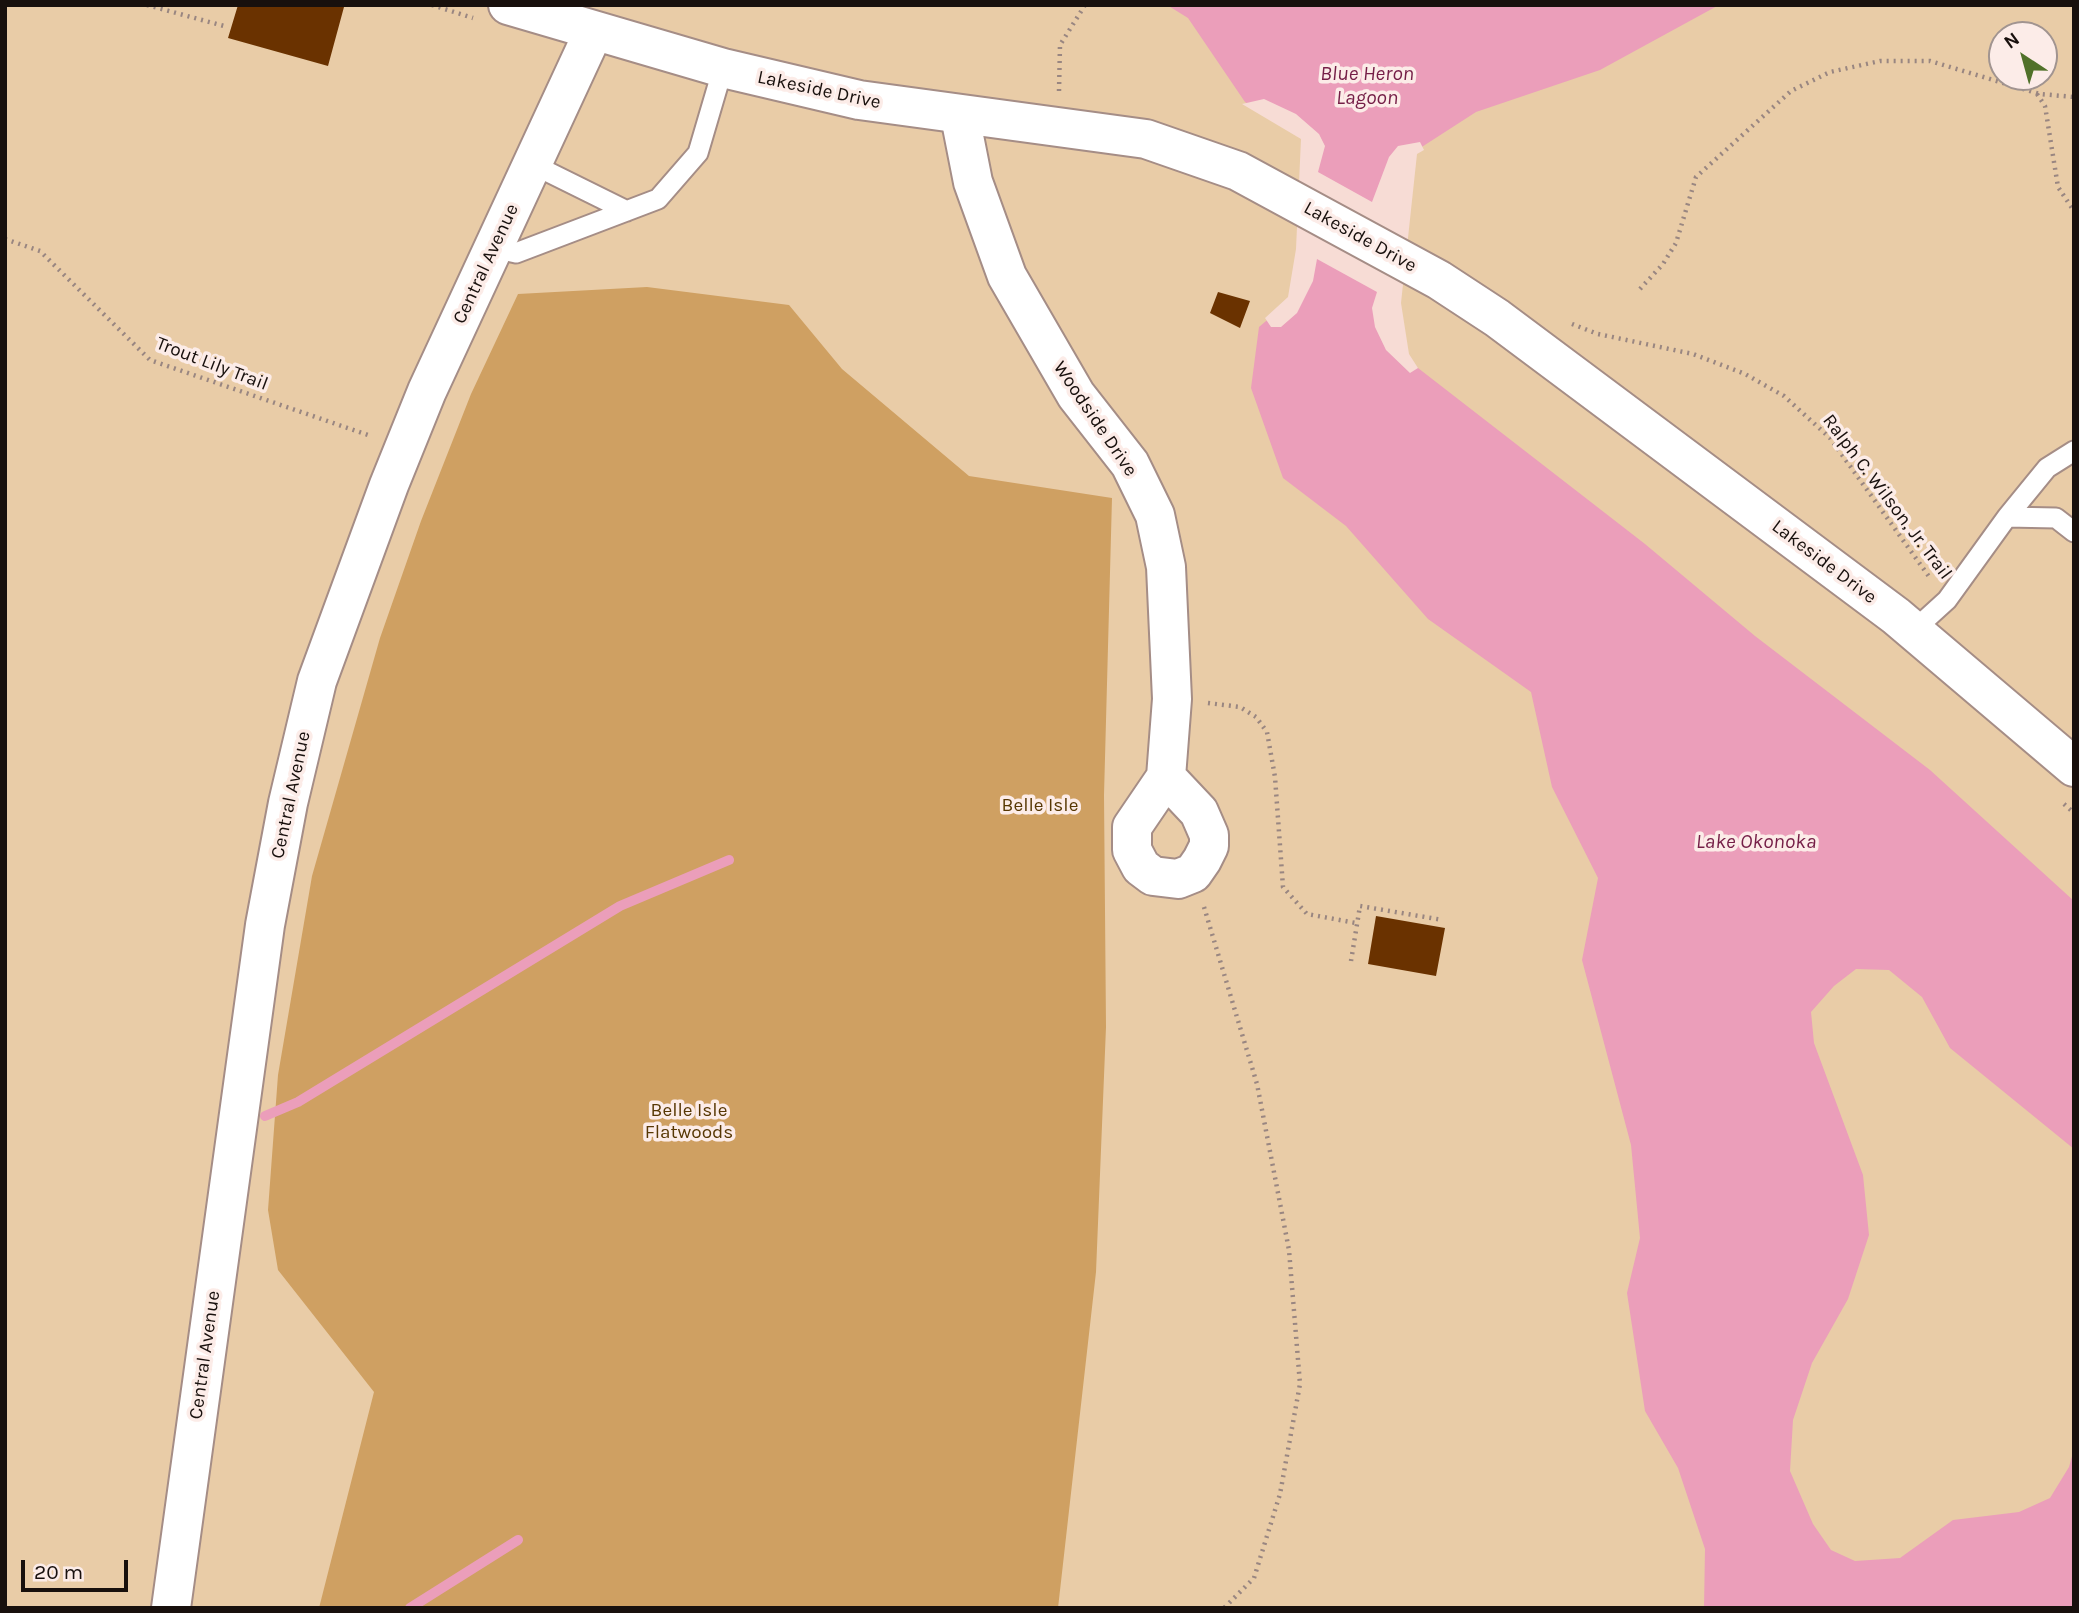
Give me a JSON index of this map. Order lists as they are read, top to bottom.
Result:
{
  "streets": {
    "street": ["Lakeside Drive", "Central Avenue", "Woodside Drive"],
    "path": ["Trout Lily Trail", "Ralph C. Wilson, Jr. Trail"]
  },
  "crossings": [
    ["Lakeside Drive", "Central Avenue"],
    ["Lakeside Drive", "Woodside Drive"],
    ["Central Avenue", "Trout Lily Trail"]
  ],
  "water": ["Blue Heron Lagoon", "Lake Okonoka"],
  "parks": ["Belle Isle", "Belle Isle Flatwoods"],
  "scale_bar": "20 m",
  "north": "top left"
}
